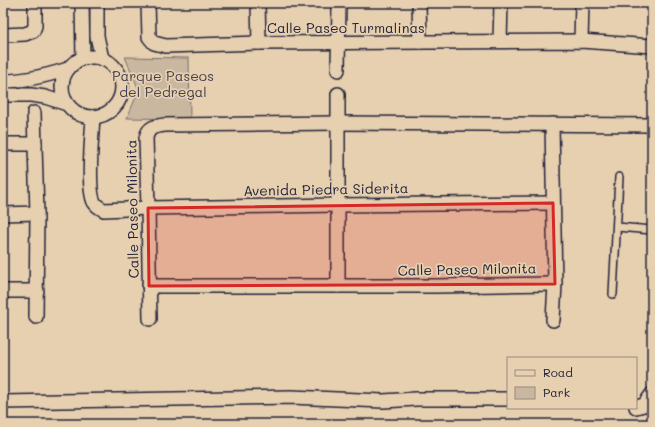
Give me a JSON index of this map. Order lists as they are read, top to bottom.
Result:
{
  "streets": {
    "street": ["Calle Paseo Turmalinas", "Avenida Piedra Siderita", "Calle Paseo Milonita"]
  },
  "crossings": [
    ["Avenida Piedra Siderita", "Calle Paseo Milonita"]
  ],
  "parks": ["Parque Paseos del Pedregal"],
  "legend": ["Road", "Park"]
}
